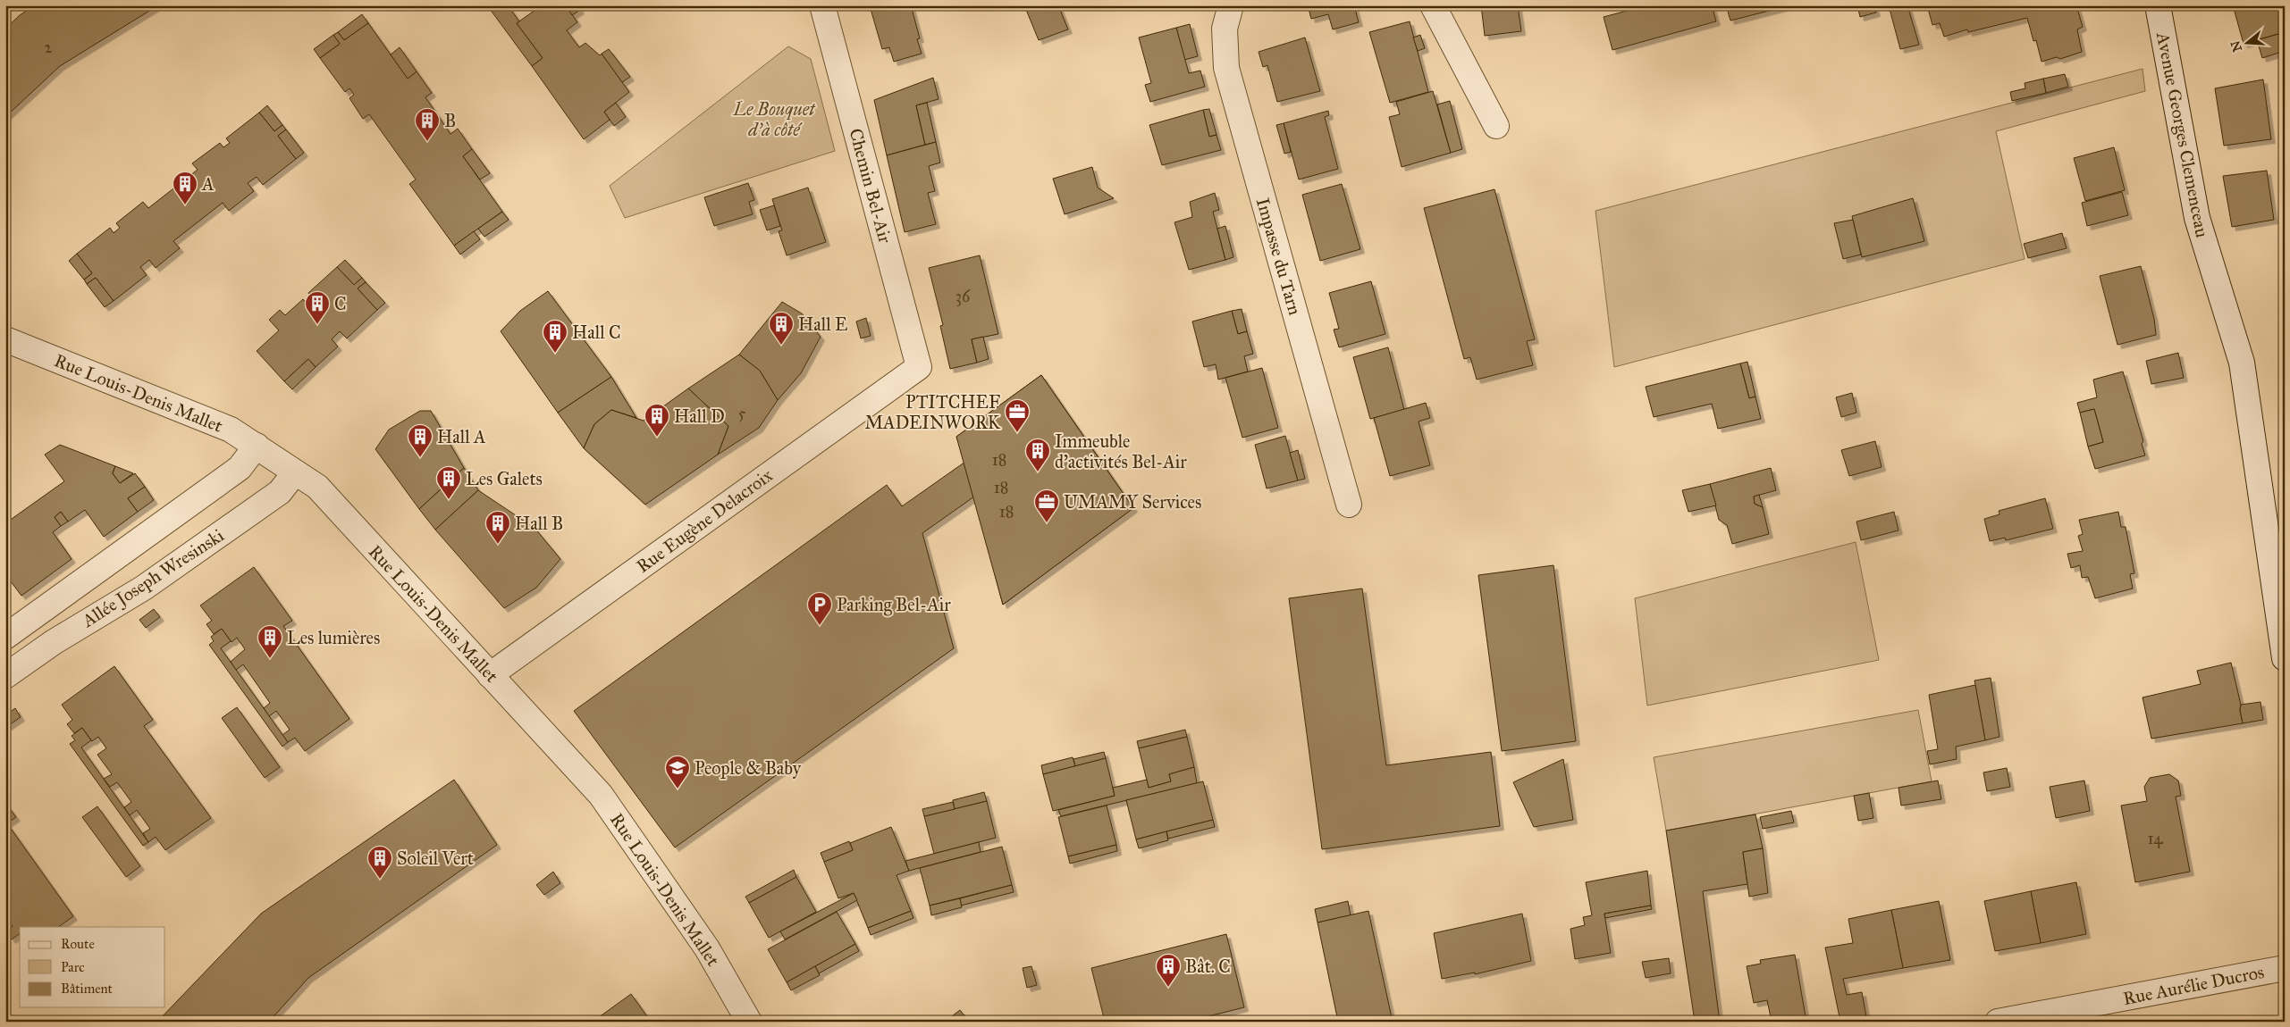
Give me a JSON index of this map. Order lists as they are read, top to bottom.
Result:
{
  "streets": {
    "street": [
      "Avenue Georges Clemenceau",
      "Chemin Bel-Air",
      "Impasse du Tarn",
      "Rue Louis-Denis Mallet",
      "Rue Eugène Delacroix",
      "Allée Joseph Wresinski",
      "Rue Aurélie Ducros"
    ]
  },
  "crossings": [
    ["Chemin Bel-Air", "Rue Eugène Delacroix"],
    ["Rue Louis-Denis Mallet", "Rue Eugène Delacroix"],
    ["Rue Louis-Denis Mallet", "Allée Joseph Wresinski"]
  ],
  "parks": ["Le Bouquet d'à côté"],
  "places": {
    "building": [
      "B",
      "A",
      "C",
      "Hall E",
      "Hall C",
      "Hall D",
      "Hall A",
      "Immeuble d'activités Bel-Air",
      "Les Galets",
      "Hall B",
      "Les lumières",
      "Soleil Vert",
      "Bât. C"
    ],
    "office": ["PTITCHEF MADEINWORK", "UMAMY Services"],
    "parking": ["Parking Bel-Air"],
    "school or university": ["People & Baby"]
  },
  "house_numbers": [
    "2",
    "36",
    "5",
    "18",
    "18",
    "18",
    "14"
  ],
  "legend": ["Route", "Parc", "Bâtiment"],
  "north": "left"
}
